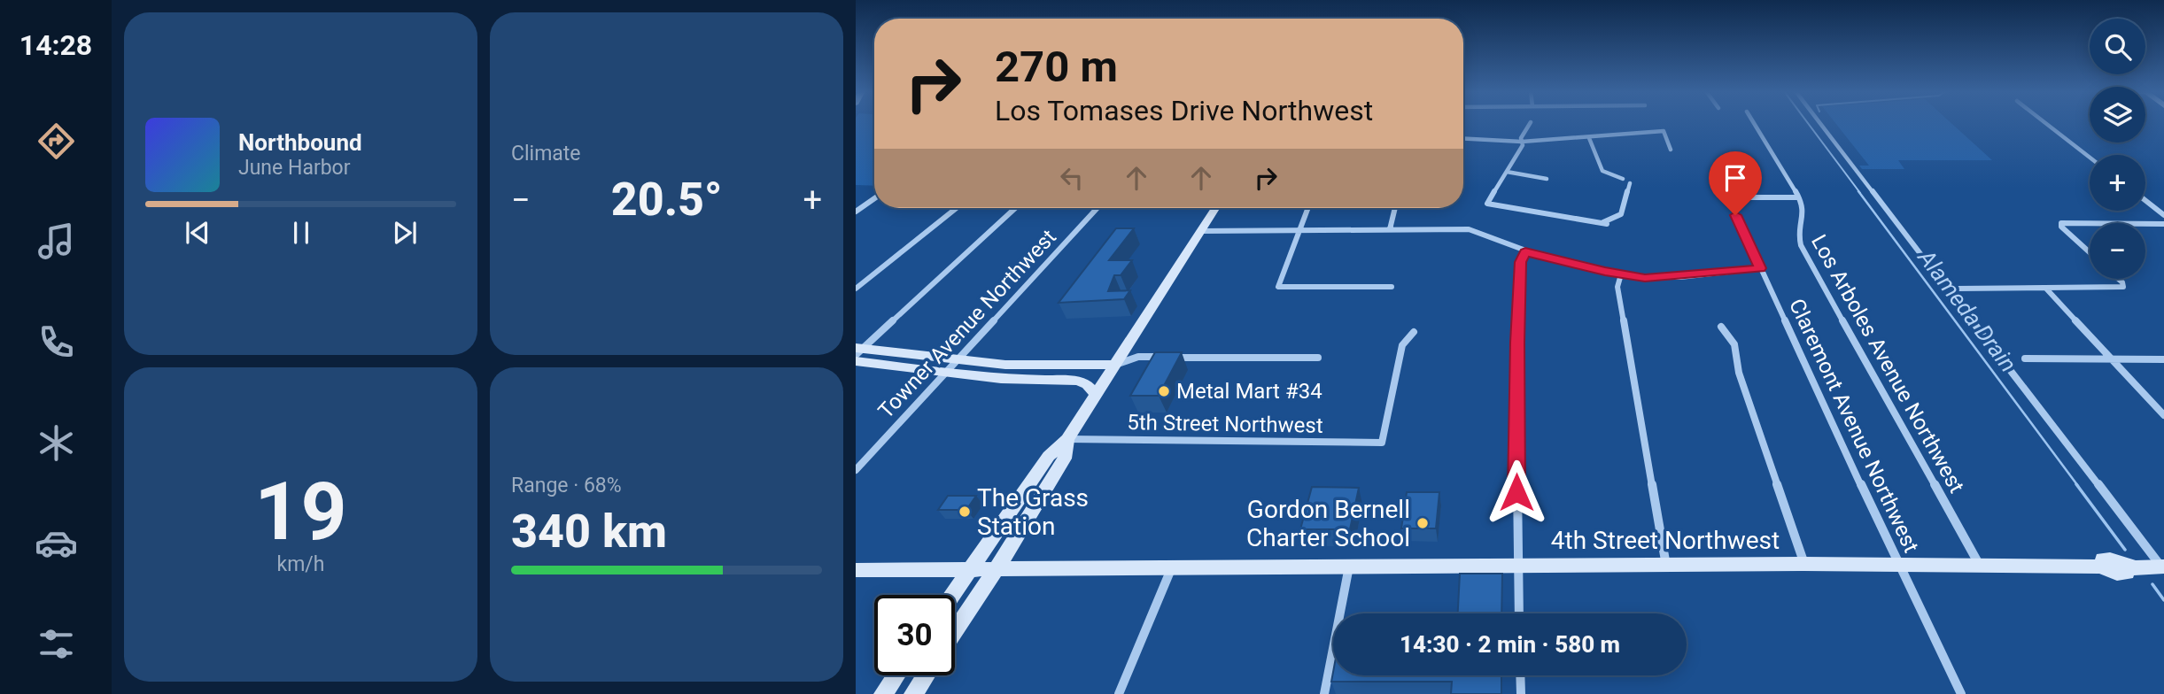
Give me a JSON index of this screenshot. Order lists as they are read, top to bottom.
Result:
{
  "streets": {
    "main road": ["4th Street Northwest"],
    "street": [
      "Towner Avenue Northwest",
      "Los Arboles Avenue Northwest",
      "5th Street Northwest",
      "Claremont Avenue Northwest"
    ]
  },
  "crossings": [
    ["Los Arboles Avenue Northwest", "4th Street Northwest"],
    ["Claremont Avenue Northwest", "4th Street Northwest"]
  ],
  "water": ["Alameda Drain"],
  "places": ["Metal Mart #34", "The Grass Station", "Gordon Bernell Charter School"],
  "page": {
    "tabs": "14:28",
    "tile": [
      "Climate",
      ["19", "km/h"],
      ["Range · 68%", "340 km"]
    ],
    "map_buttons": ["+", "−"],
    "turn": ["270 m", "Los Tomases Drive Northwest"],
    "song": ["Northbound", "June Harbor"],
    "heat": ["−", "20.5°", "+"],
    "limit": "30",
    "trip": "14:30 · 2 min · 580 m"
  }
}
